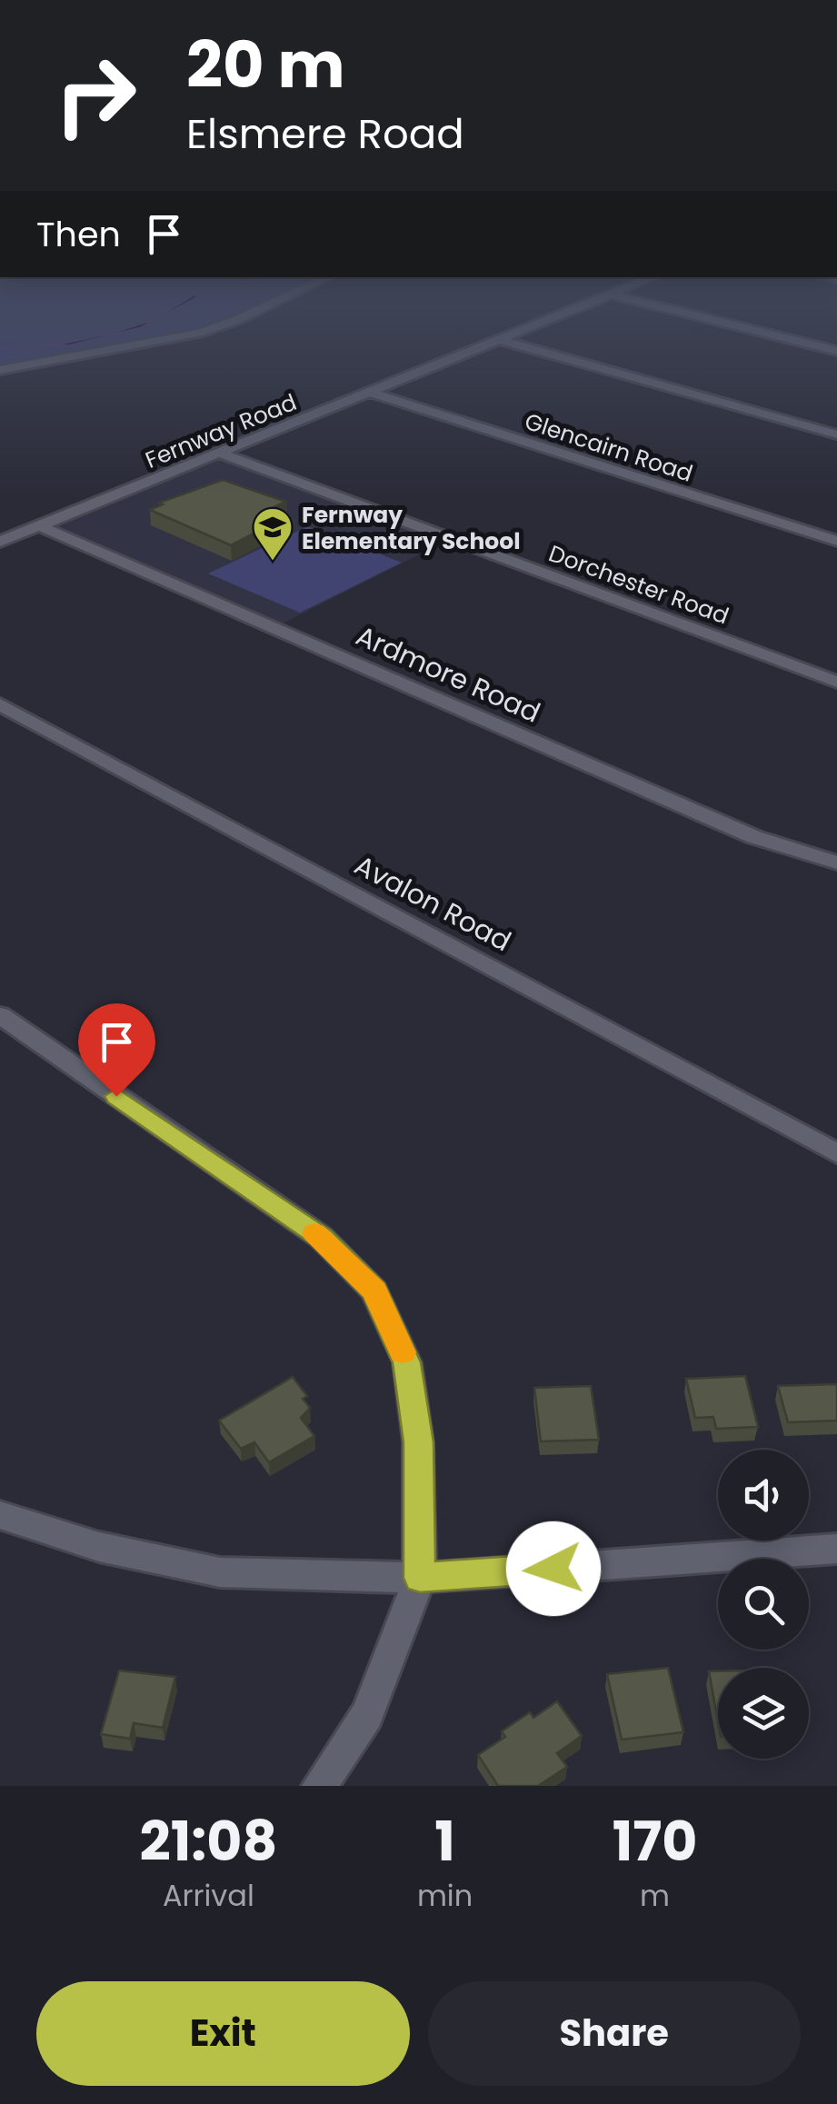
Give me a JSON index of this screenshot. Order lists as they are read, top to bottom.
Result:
{
  "streets": {
    "street": [
      "Fernway Road",
      "Glencairn Road",
      "Dorchester Road",
      "Ardmore Road",
      "Avalon Road"
    ]
  },
  "crossings": [
    ["Fernway Road", "Glencairn Road"],
    ["Fernway Road", "Dorchester Road"],
    ["Fernway Road", "Ardmore Road"]
  ],
  "places": {
    "school or university": ["Fernway Elementary School"]
  },
  "page": {
    "turn": ["20 m", "Elsmere Road"],
    "then": "Then",
    "eta": [
      "21:08",
      "Arrival",
      "1",
      "min",
      "170",
      "m"
    ],
    "buttons": ["Exit", "Share"]
  }
}
